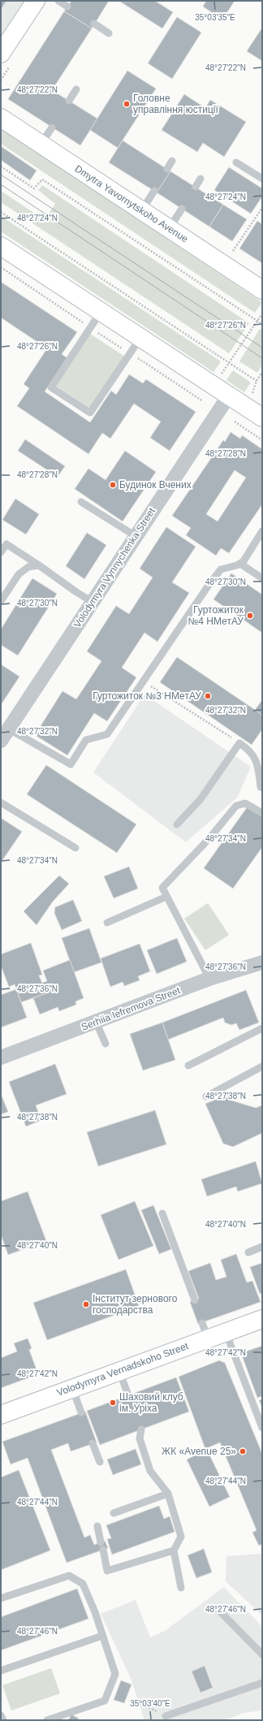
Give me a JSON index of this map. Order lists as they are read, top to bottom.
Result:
{
  "streets": {
    "main road": ["Dmytra Yavornytskoho Avenue", "Volodymyra Vernadskoho Street"],
    "street": ["Volodymyra Vynnychenka Street", "Serhiia Iefremova Street"]
  },
  "places": [
    "Головне управління юстиції",
    "Будинок Вчених",
    "Гуртожиток №4 НМетАУ",
    "Гуртожиток №3 НМетАУ",
    "Інститут зернового господарства",
    "Шаховий клуб ім. Уріха",
    "ЖК «Avenue 25»"
  ],
  "coordinates": [
    "35°03'35\"E",
    "48°27'22\"N",
    "48°27'24\"N",
    "48°27'26\"N",
    "48°27'28\"N",
    "48°27'30\"N",
    "48°27'32\"N",
    "48°27'34\"N",
    "48°27'36\"N",
    "48°27'38\"N",
    "48°27'40\"N",
    "48°27'42\"N",
    "48°27'44\"N",
    "48°27'46\"N",
    "35°03'40\"E"
  ]
}
